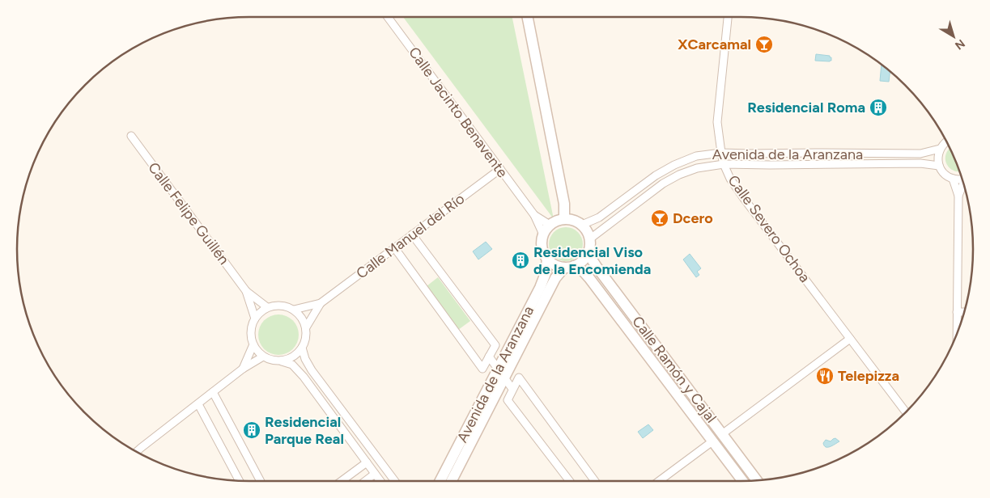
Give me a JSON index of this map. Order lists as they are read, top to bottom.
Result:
{
  "streets": {
    "street": [
      "Calle Jacinto Benavente",
      "Avenida de la Aranzana",
      "Calle Felipe Guillén",
      "Calle Severo Ochoa",
      "Calle Manuel del Río",
      "Calle Ramón y Cajal"
    ]
  },
  "crossings": [
    ["Calle Jacinto Benavente", "Avenida de la Aranzana"],
    ["Calle Jacinto Benavente", "Calle Manuel del Río"],
    ["Calle Jacinto Benavente", "Calle Ramón y Cajal"],
    ["Avenida de la Aranzana", "Calle Severo Ochoa"],
    ["Avenida de la Aranzana", "Calle Ramón y Cajal"],
    ["Calle Felipe Guillén", "Calle Manuel del Río"]
  ],
  "places": {
    "bar": ["XCarcamal", "Dcero"],
    "building": ["Residencial Roma", "Residencial Viso de la Encomienda", "Residencial Parque Real"],
    "restaurant": ["Telepizza"]
  },
  "north": "bottom right"
}
